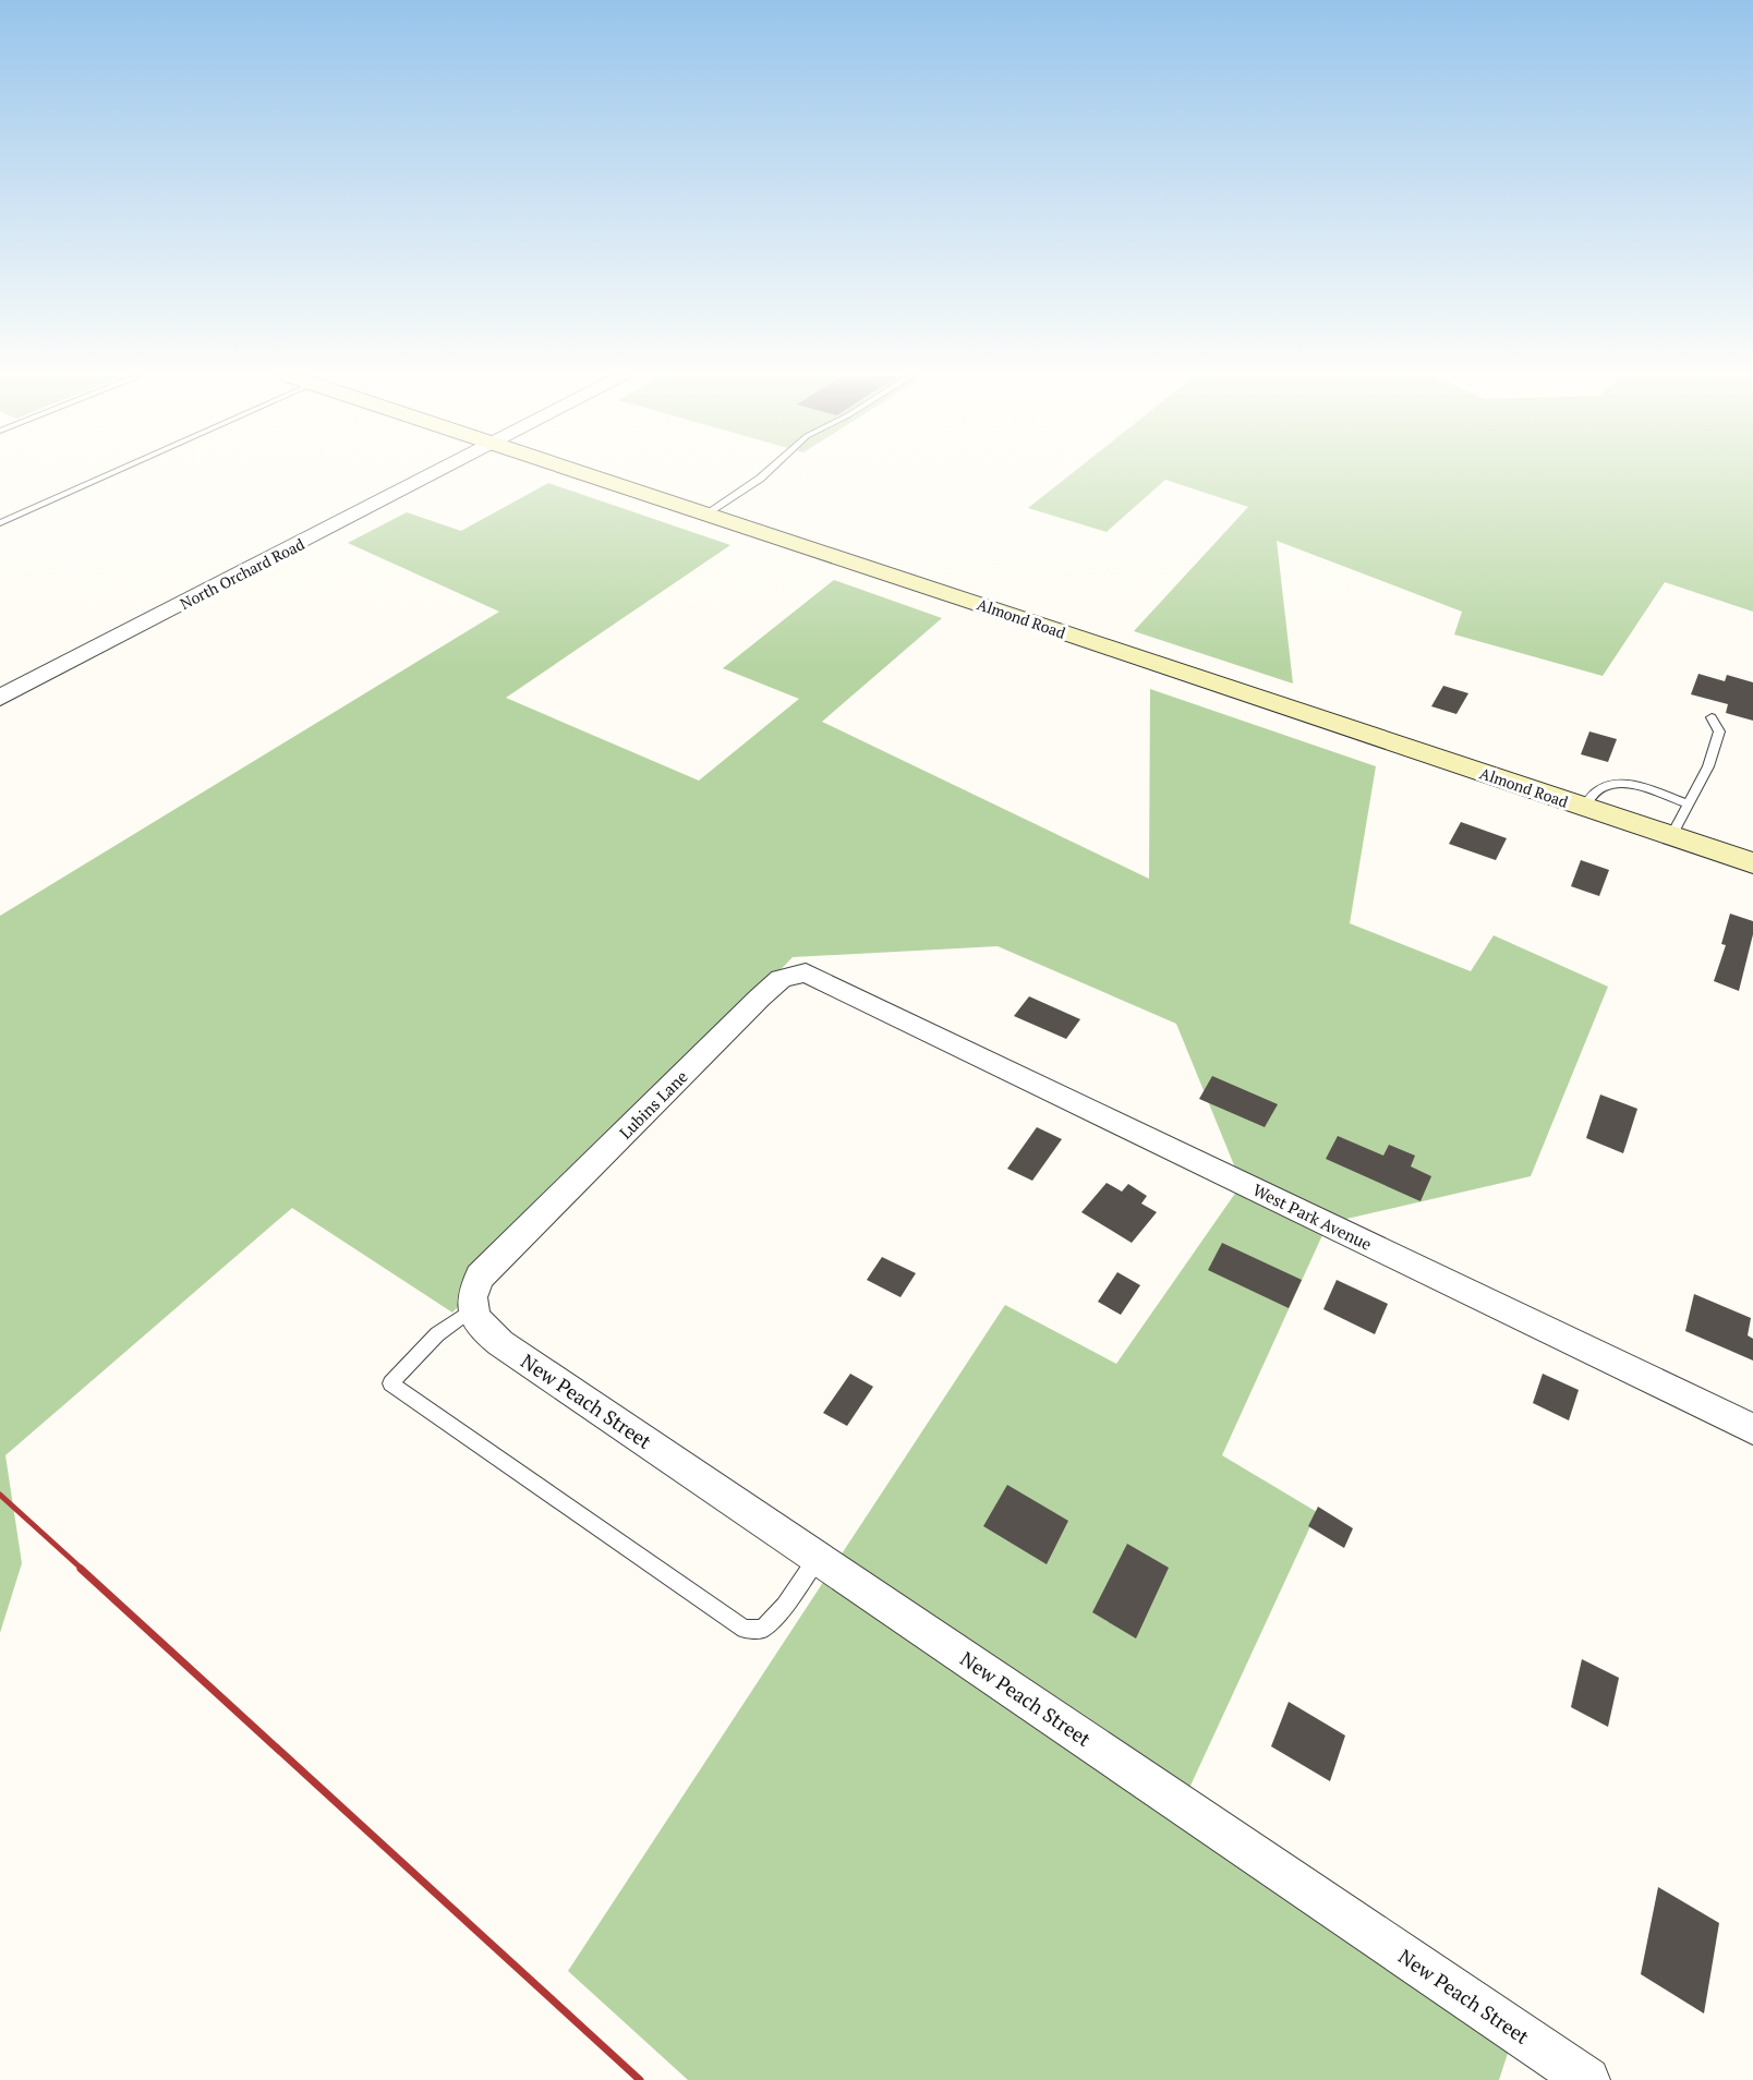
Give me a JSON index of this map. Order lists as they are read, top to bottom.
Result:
{
  "streets": {
    "main road": ["Almond Road"],
    "street": [
      "North Orchard Road",
      "Lubins Lane",
      "West Park Avenue",
      "New Peach Street"
    ]
  },
  "crossings": [
    ["Lubins Lane", "West Park Avenue"],
    ["Lubins Lane", "New Peach Street"]
  ]
}
